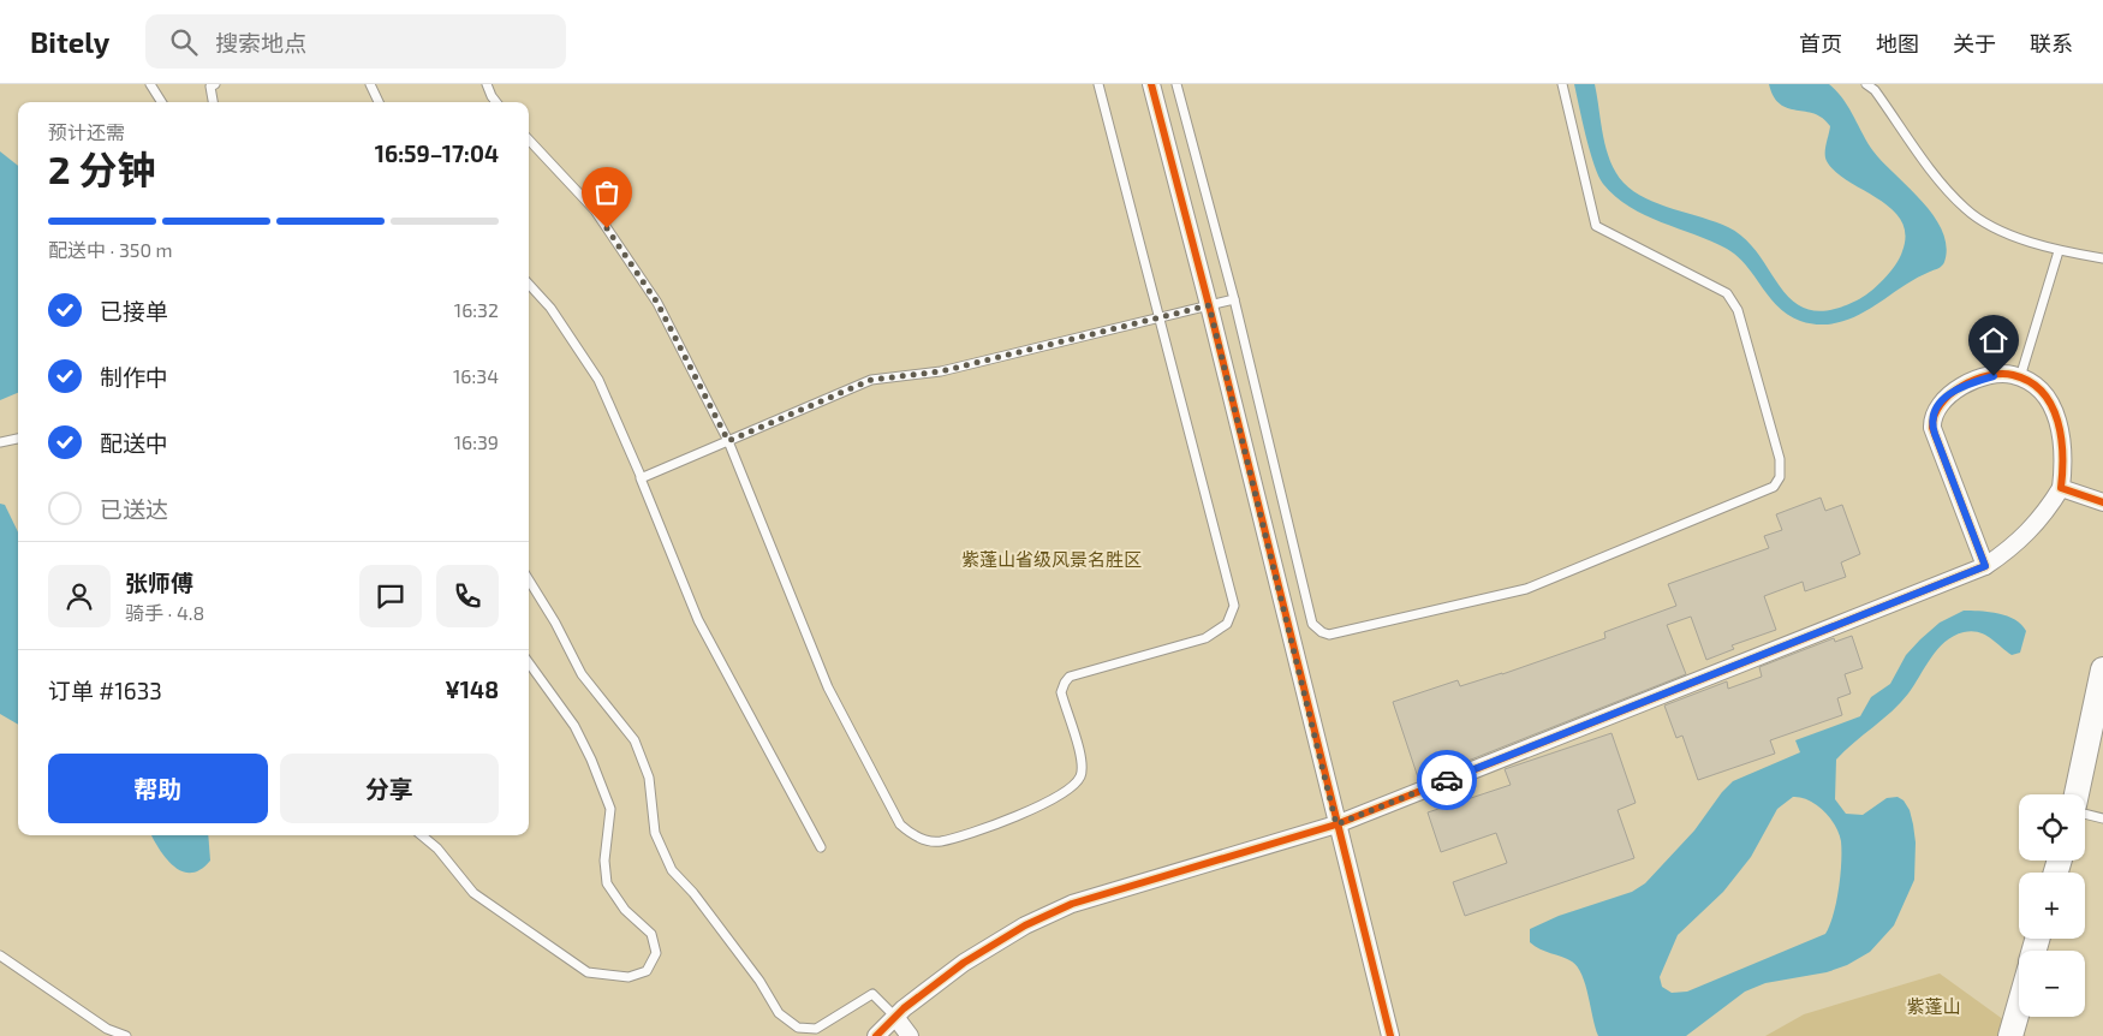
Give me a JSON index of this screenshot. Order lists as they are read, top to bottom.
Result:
{
  "parks": ["紫蓬山省级风景名胜区", "紫蓬山"],
  "page": {
    "header": "Bitely",
    "search": "搜索地点",
    "nav": [
      "首页",
      "地图",
      "关于",
      "联系"
    ],
    "heading": ["2 分钟", "预计还需", "16:59–17:04"],
    "panel": [
      "张师傅",
      "骑手 · 4.8",
      "订单 #1633",
      "¥148"
    ],
    "bar": "配送中 · 350 m",
    "list": [
      ["已接单", "16:32"],
      ["制作中", "16:34"],
      ["配送中", "16:39"],
      "已送达"
    ],
    "buttons": ["帮助", "分享"],
    "map_buttons": ["+", "−"]
  }
}
